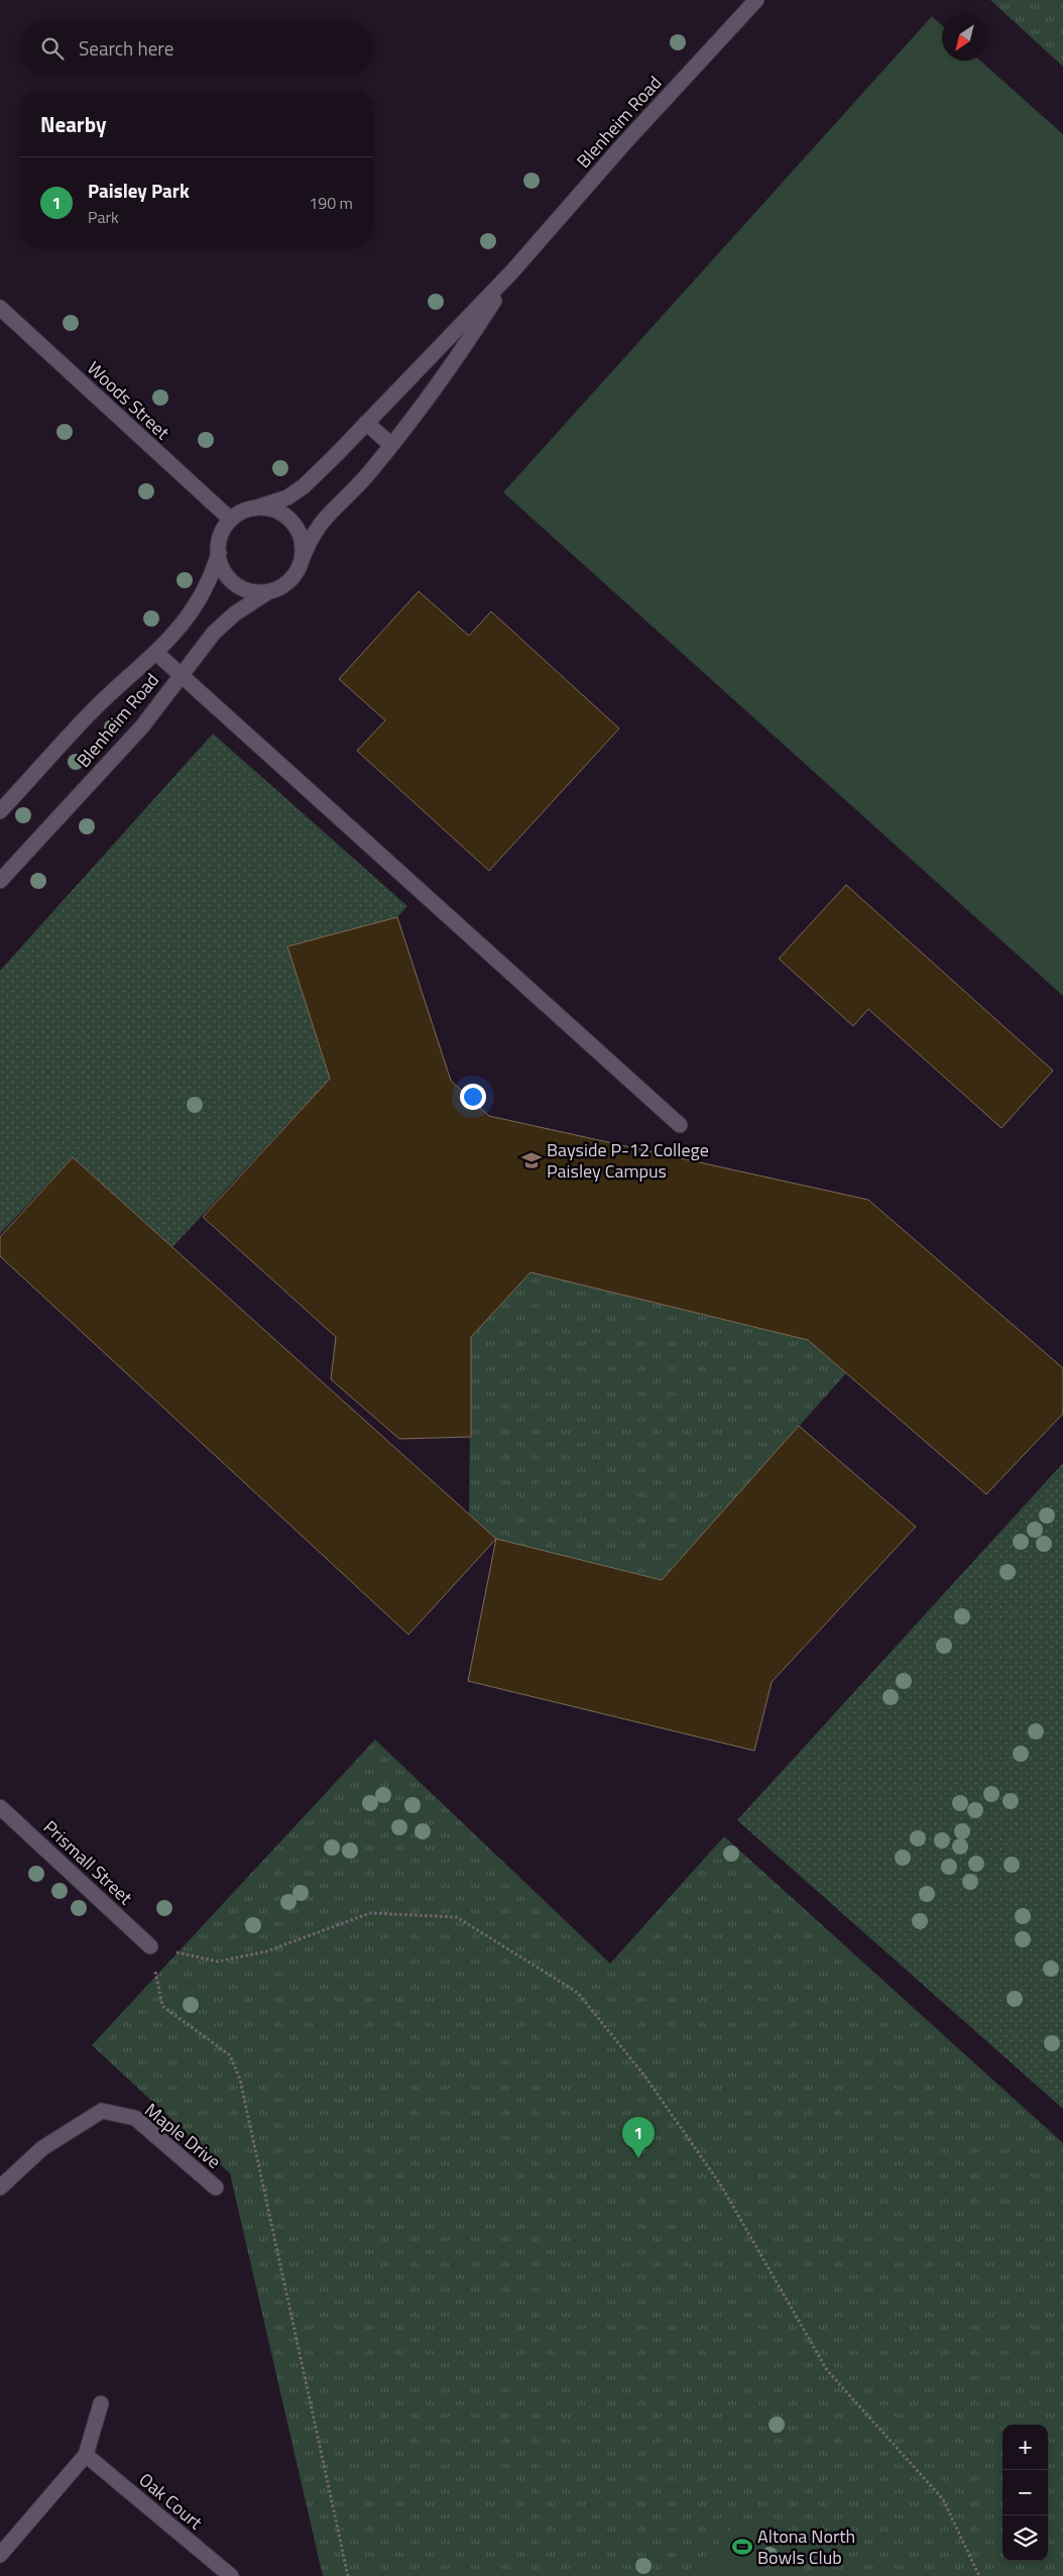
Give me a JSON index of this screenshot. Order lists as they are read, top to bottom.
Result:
{
  "streets": {
    "street": [
      "Blenheim Road",
      "Woods Street",
      "Prismall Street",
      "Maple Drive",
      "Oak Court"
    ]
  },
  "crossings": [
    ["Blenheim Road", "Woods Street"]
  ],
  "places": {
    "school or university": ["Bayside P-12 College Paisley Campus"],
    "sports": ["Altona North Bowls Club"]
  },
  "north": "bottom left",
  "page": {
    "search": "Search here",
    "heading": "Nearby",
    "list": [
      {
        "mark": "1",
        "name": "Paisley Park",
        "note": "Park",
        "value": "190 m"
      }
    ],
    "pins": "1",
    "map_buttons": ["+", "−"]
  }
}
